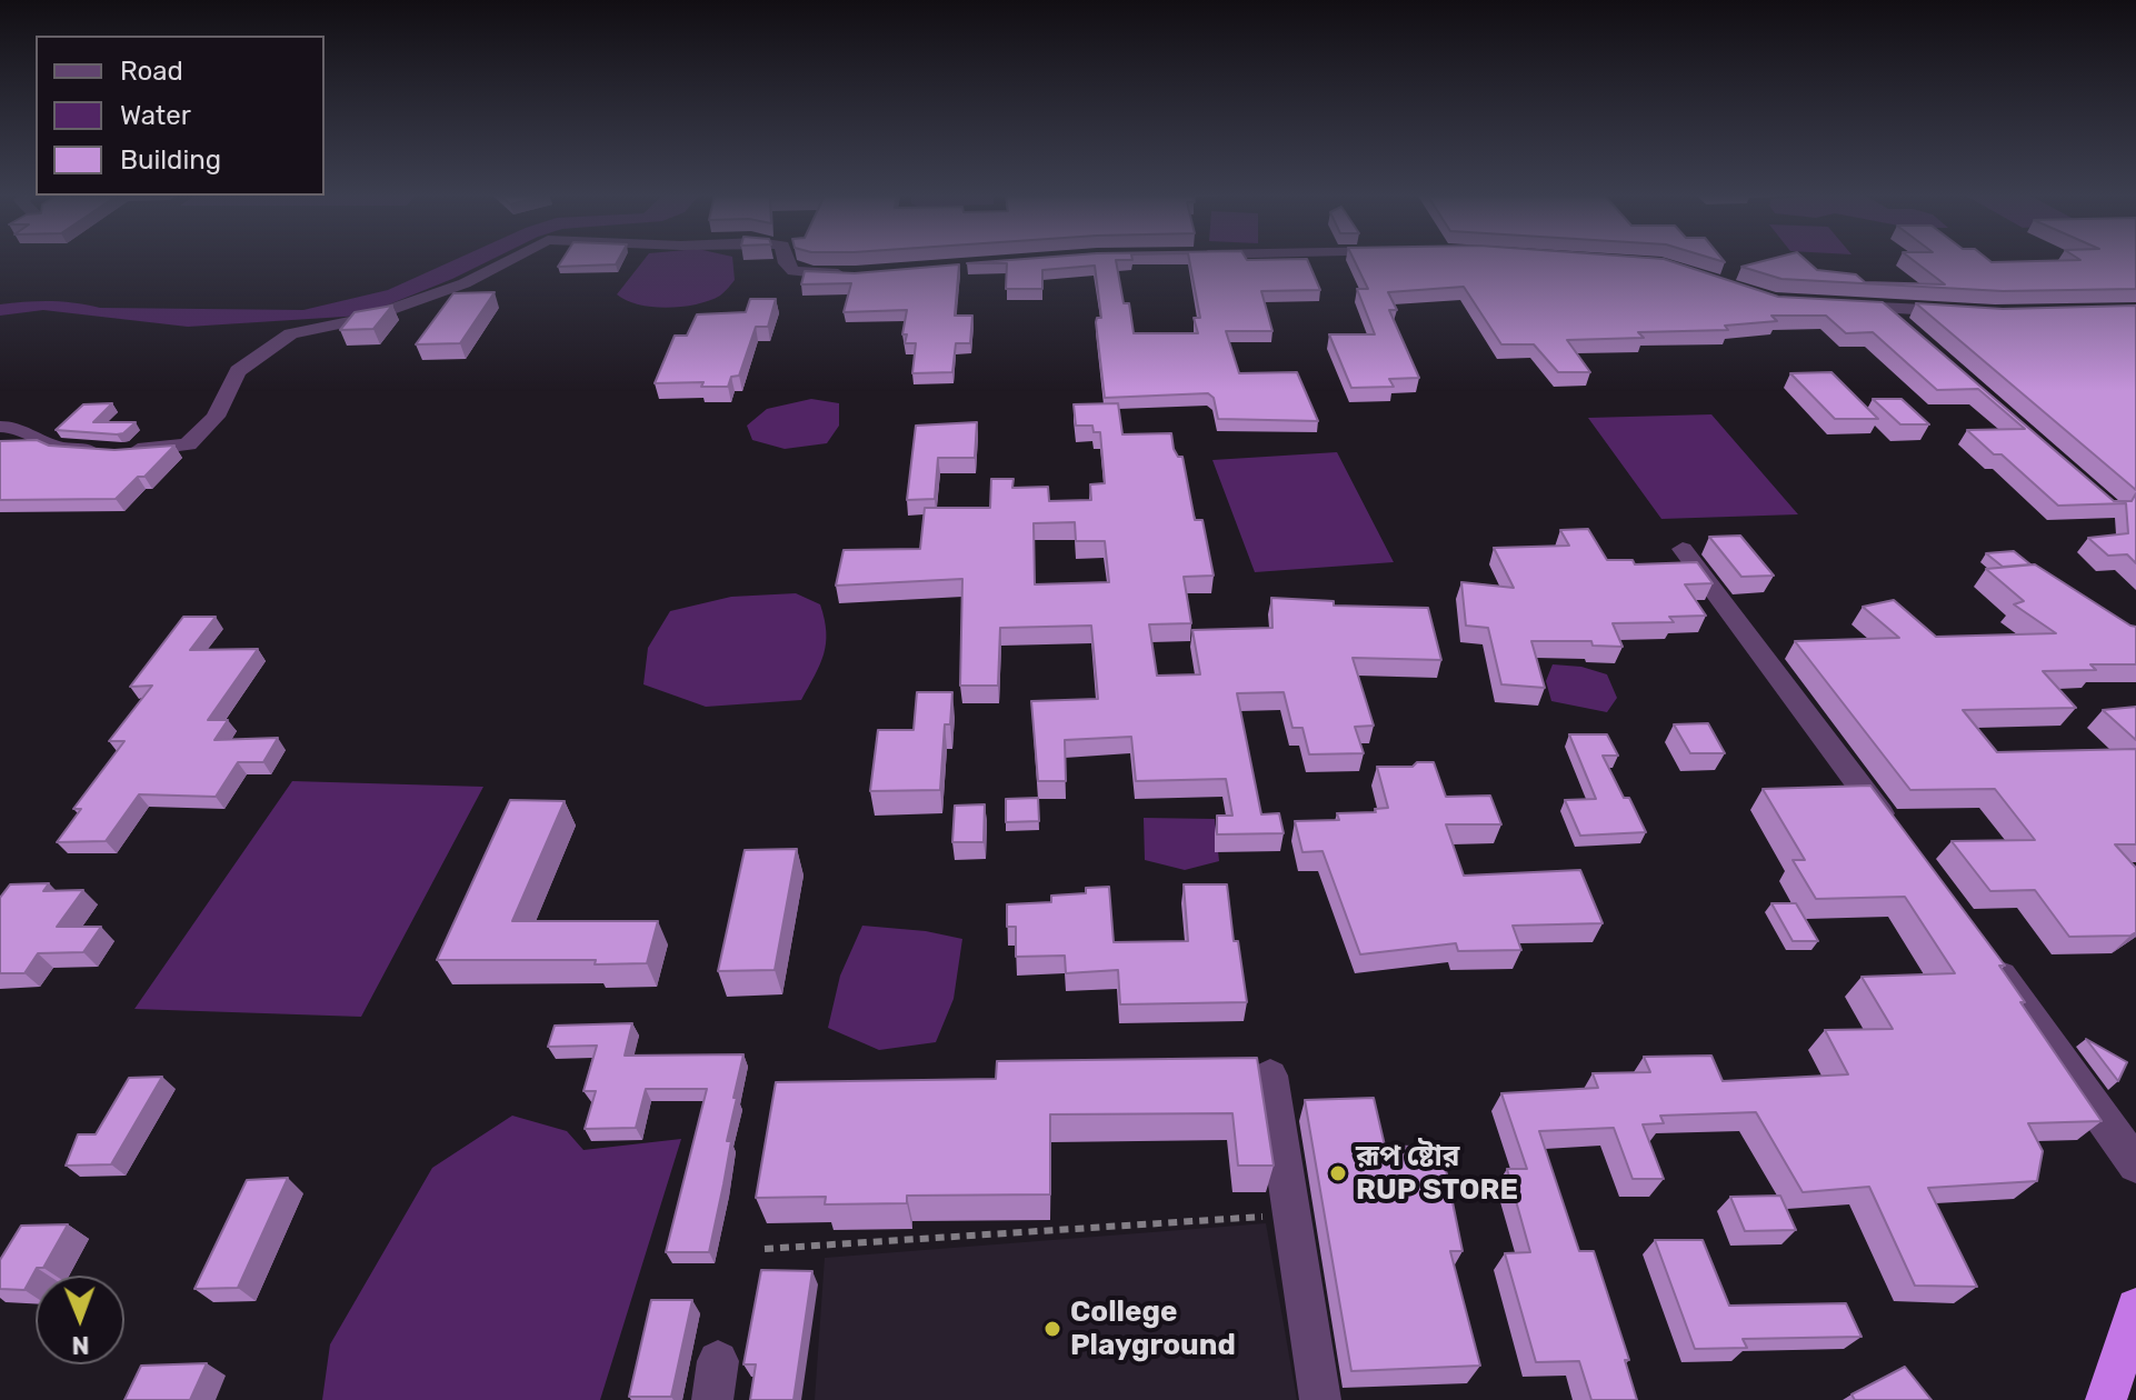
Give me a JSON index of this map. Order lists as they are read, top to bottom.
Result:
{
  "places": ["রূপ ষ্টোর RUP STORE", "College Playground"],
  "legend": ["Road", "Water", "Building"],
  "north": "bottom"
}
